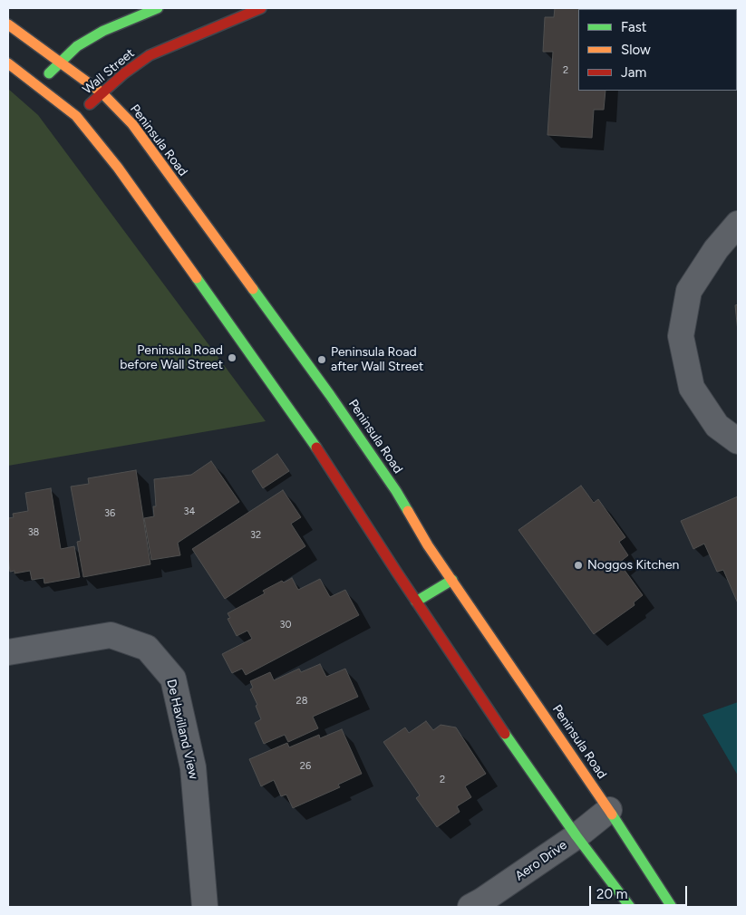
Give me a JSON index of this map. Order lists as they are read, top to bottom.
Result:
{
  "streets": {
    "street": [
      "Wall Street",
      "Peninsula Road",
      "De Havilland View",
      "Aero Drive"
    ]
  },
  "crossings": [
    ["Wall Street", "Peninsula Road"],
    ["Peninsula Road", "Aero Drive"]
  ],
  "places": ["Peninsula Road before Wall Street", "Peninsula Road after Wall Street", "Noggos Kitchen"],
  "house_numbers": [
    "2",
    "34",
    "36",
    "38",
    "32",
    "30",
    "28",
    "26",
    "2"
  ],
  "legend": ["Fast", "Slow", "Jam"],
  "scale_bar": "20 m"
}
